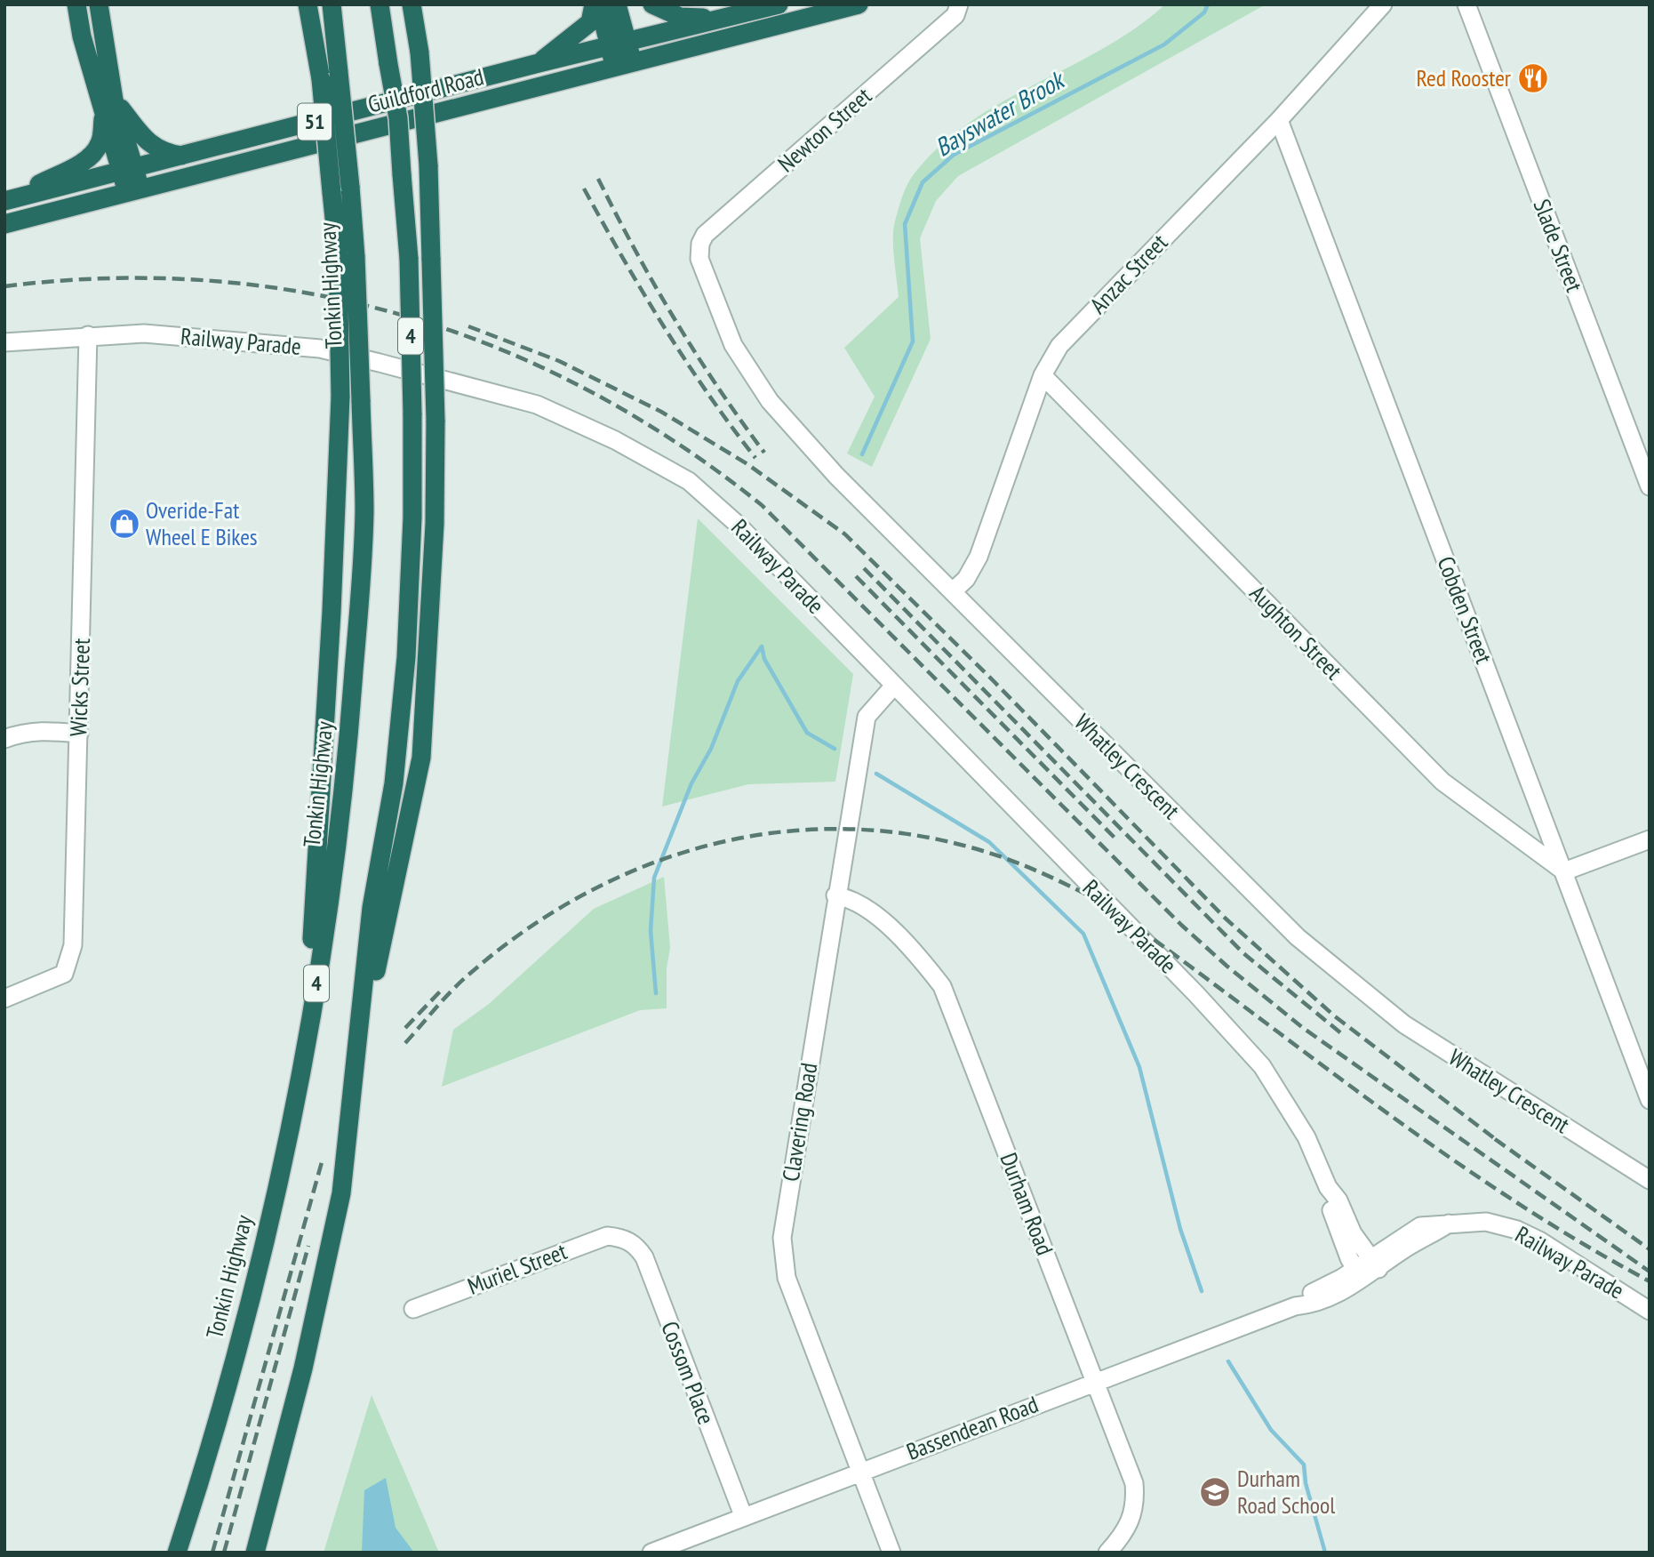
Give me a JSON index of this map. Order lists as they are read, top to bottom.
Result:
{
  "streets": {
    "highway": [
      "Guildford Road",
      "51",
      "Tonkin Highway",
      "4"
    ],
    "street": [
      "Newton Street",
      "Slade Street",
      "Anzac Street",
      "Railway Parade",
      "Cobden Street",
      "Aughton Street",
      "Wicks Street",
      "Whatley Crescent",
      "Clavering Road",
      "Durham Road",
      "Muriel Street",
      "Cossom Place",
      "Bassendean Road"
    ]
  },
  "crossings": [
    ["Newton Street", "Whatley Crescent"],
    ["Anzac Street", "Cobden Street"],
    ["Anzac Street", "Aughton Street"],
    ["Anzac Street", "Whatley Crescent"],
    ["Railway Parade", "Wicks Street"],
    ["Railway Parade", "Clavering Road"],
    ["Railway Parade", "Bassendean Road"],
    ["Cobden Street", "Aughton Street"],
    ["Clavering Road", "Durham Road"],
    ["Clavering Road", "Bassendean Road"],
    ["Durham Road", "Bassendean Road"],
    ["Muriel Street", "Cossom Place"],
    ["Cossom Place", "Bassendean Road"]
  ],
  "water": ["Bayswater Brook"],
  "places": {
    "restaurant": ["Red Rooster"],
    "shop": ["Overide-Fat Wheel E Bikes"],
    "school or university": ["Durham Road School"]
  }
}
